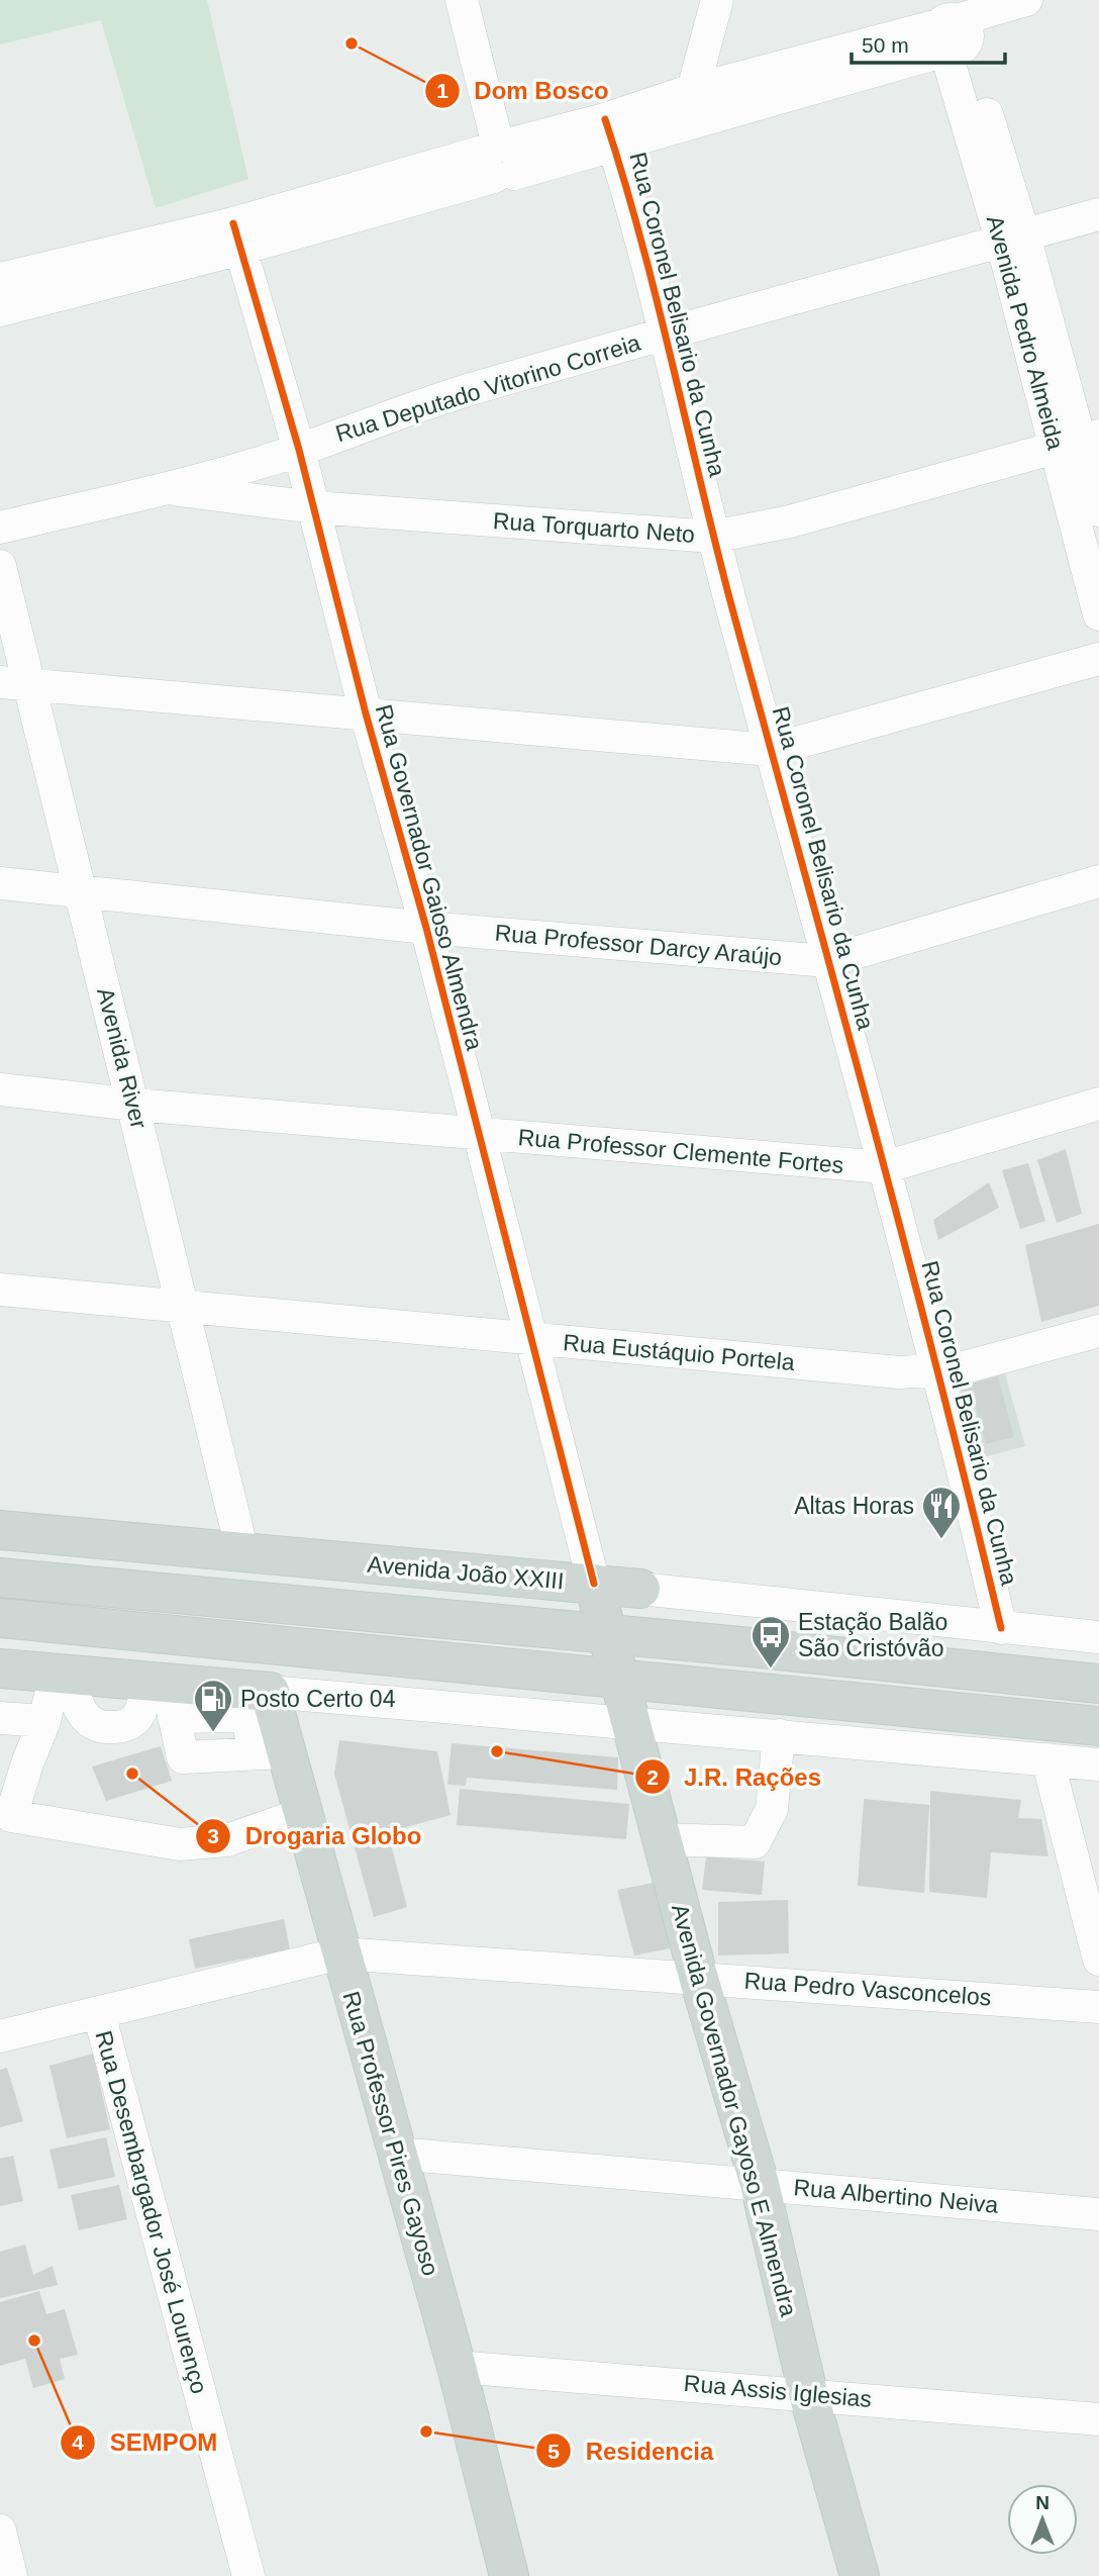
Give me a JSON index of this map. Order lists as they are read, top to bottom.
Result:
{
  "streets": {
    "main road": ["Avenida João XXIII", "Avenida Governador Gayoso E Almendra", "Rua Professor Pires Gayoso"],
    "street": [
      "Rua Coronel Belisario da Cunha",
      "Avenida Pedro Almeida",
      "Rua Deputado Vitorino Correia",
      "Rua Torquarto Neto",
      "Rua Governador Gaioso Almendra",
      "Rua Professor Darcy Araújo",
      "Avenida River",
      "Rua Professor Clemente Fortes",
      "Rua Eustáquio Portela",
      "Rua Pedro Vasconcelos",
      "Rua Albertino Neiva",
      "Rua Desembargador José Lourenço",
      "Rua Assis Iglesias"
    ]
  },
  "crossings": [
    ["Rua Coronel Belisario da Cunha", "Rua Deputado Vitorino Correia"],
    ["Rua Coronel Belisario da Cunha", "Rua Torquarto Neto"],
    ["Rua Coronel Belisario da Cunha", "Rua Professor Darcy Araújo"],
    ["Rua Coronel Belisario da Cunha", "Rua Professor Clemente Fortes"],
    ["Rua Coronel Belisario da Cunha", "Rua Eustáquio Portela"],
    ["Rua Coronel Belisario da Cunha", "Avenida João XXIII"],
    ["Avenida Pedro Almeida", "Rua Deputado Vitorino Correia"],
    ["Avenida Pedro Almeida", "Rua Torquarto Neto"],
    ["Rua Deputado Vitorino Correia", "Rua Torquarto Neto"],
    ["Rua Deputado Vitorino Correia", "Rua Governador Gaioso Almendra"],
    ["Rua Torquarto Neto", "Rua Governador Gaioso Almendra"],
    ["Rua Governador Gaioso Almendra", "Rua Professor Darcy Araújo"],
    ["Rua Governador Gaioso Almendra", "Rua Professor Clemente Fortes"],
    ["Rua Governador Gaioso Almendra", "Rua Eustáquio Portela"],
    ["Rua Governador Gaioso Almendra", "Avenida João XXIII"],
    ["Rua Governador Gaioso Almendra", "Avenida Governador Gayoso E Almendra"],
    ["Rua Professor Darcy Araújo", "Avenida River"],
    ["Avenida River", "Rua Professor Clemente Fortes"],
    ["Avenida River", "Rua Eustáquio Portela"],
    ["Avenida River", "Avenida João XXIII"],
    ["Avenida João XXIII", "Avenida Governador Gayoso E Almendra"],
    ["Rua Pedro Vasconcelos", "Avenida Governador Gayoso E Almendra"],
    ["Rua Pedro Vasconcelos", "Rua Professor Pires Gayoso"],
    ["Rua Pedro Vasconcelos", "Rua Desembargador José Lourenço"],
    ["Avenida Governador Gayoso E Almendra", "Rua Albertino Neiva"],
    ["Avenida Governador Gayoso E Almendra", "Rua Assis Iglesias"],
    ["Rua Professor Pires Gayoso", "Rua Albertino Neiva"],
    ["Rua Professor Pires Gayoso", "Rua Assis Iglesias"]
  ],
  "places": {
    "other": [
      "Dom Bosco",
      "J.R. Rações",
      "Drogaria Globo",
      "SEMPOM",
      "Residencia"
    ],
    "restaurant": ["Altas Horas"],
    "bus stop": ["Estação Balão São Cristóvão"],
    "fuel station": ["Posto Certo 04"]
  },
  "scale_bar": "50 m",
  "north": "top"
}
